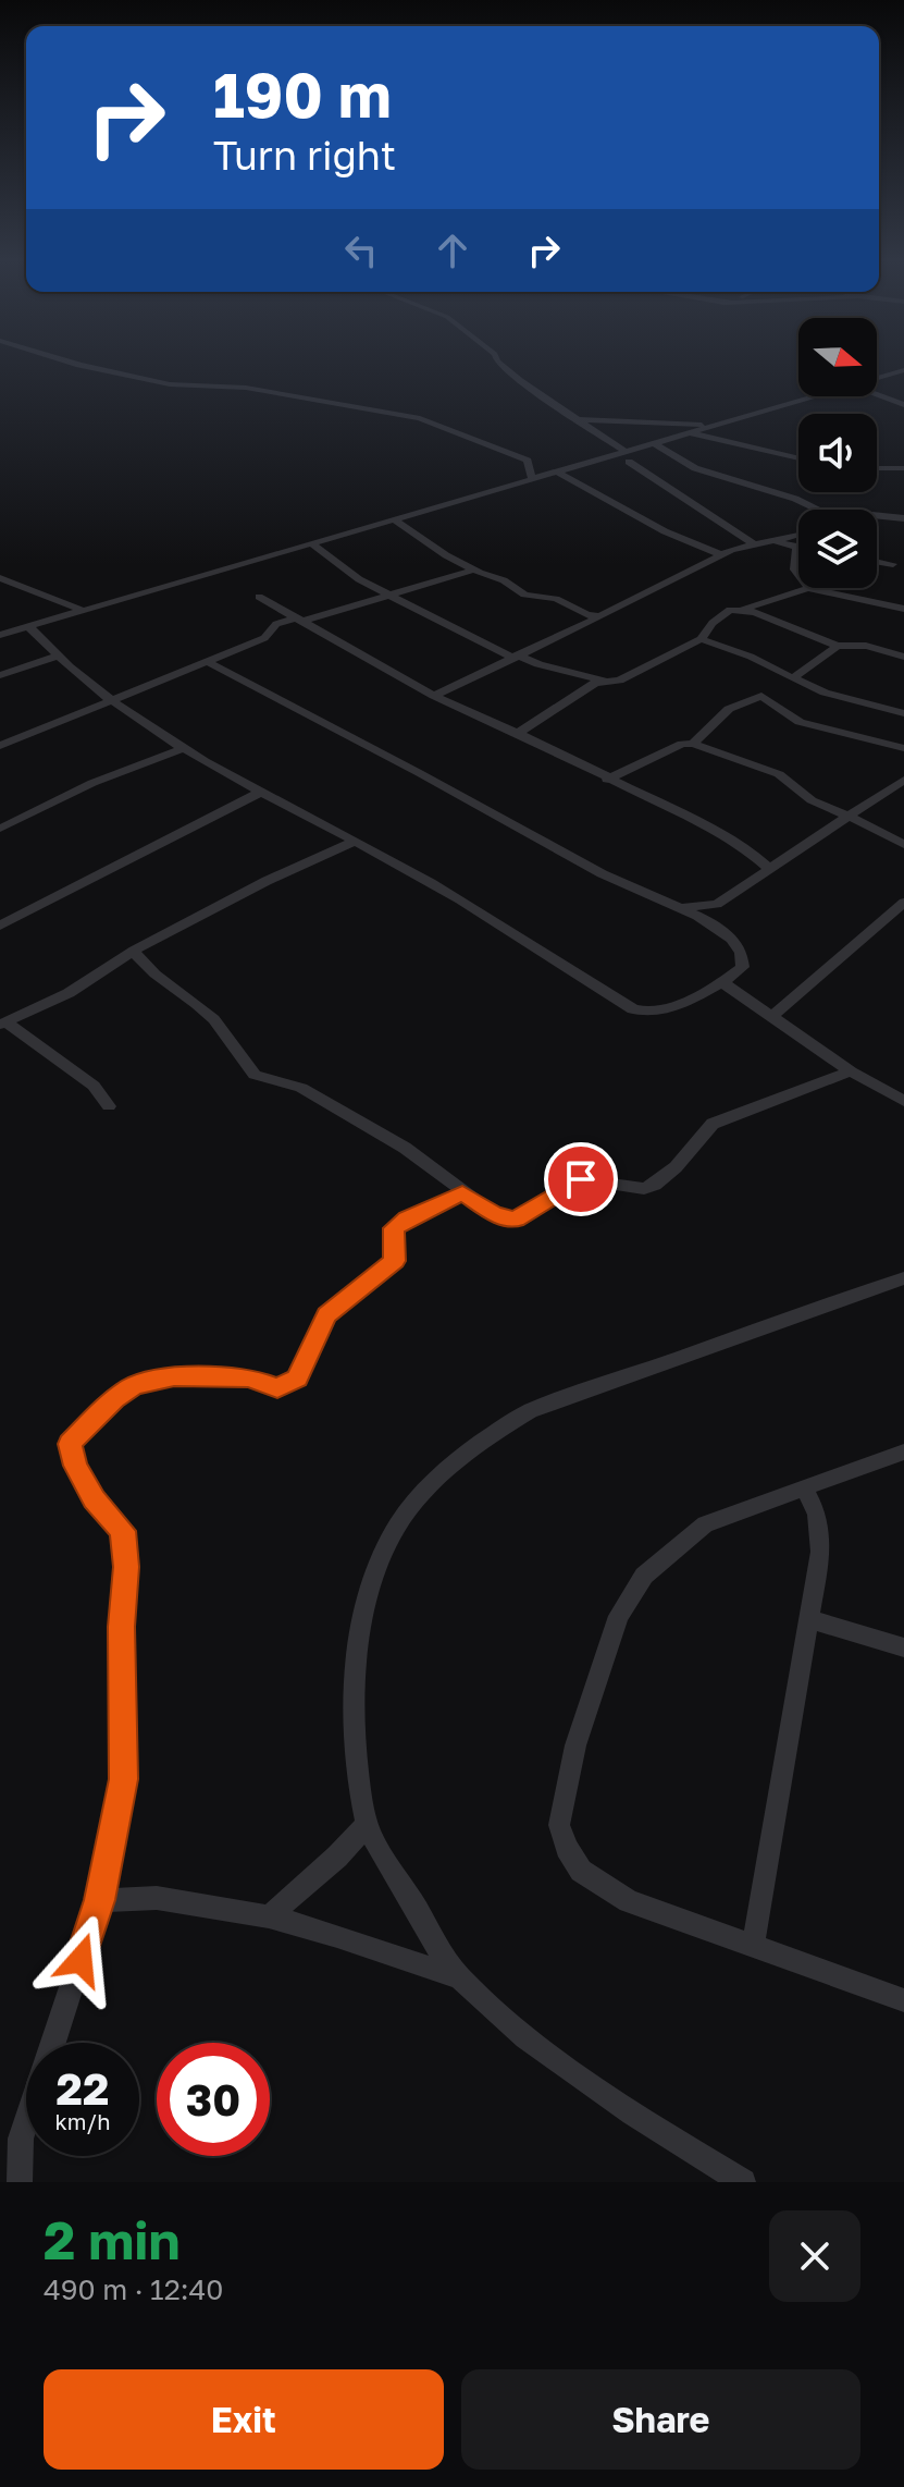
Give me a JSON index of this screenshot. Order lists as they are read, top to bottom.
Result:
{
  "north": "right",
  "page": {
    "turn": ["190 m", "Turn right"],
    "speed": "22 km/h",
    "limit": "30",
    "heading": ["2 min", "490 m · 12:40"],
    "buttons": ["Exit", "Share"]
  }
}
